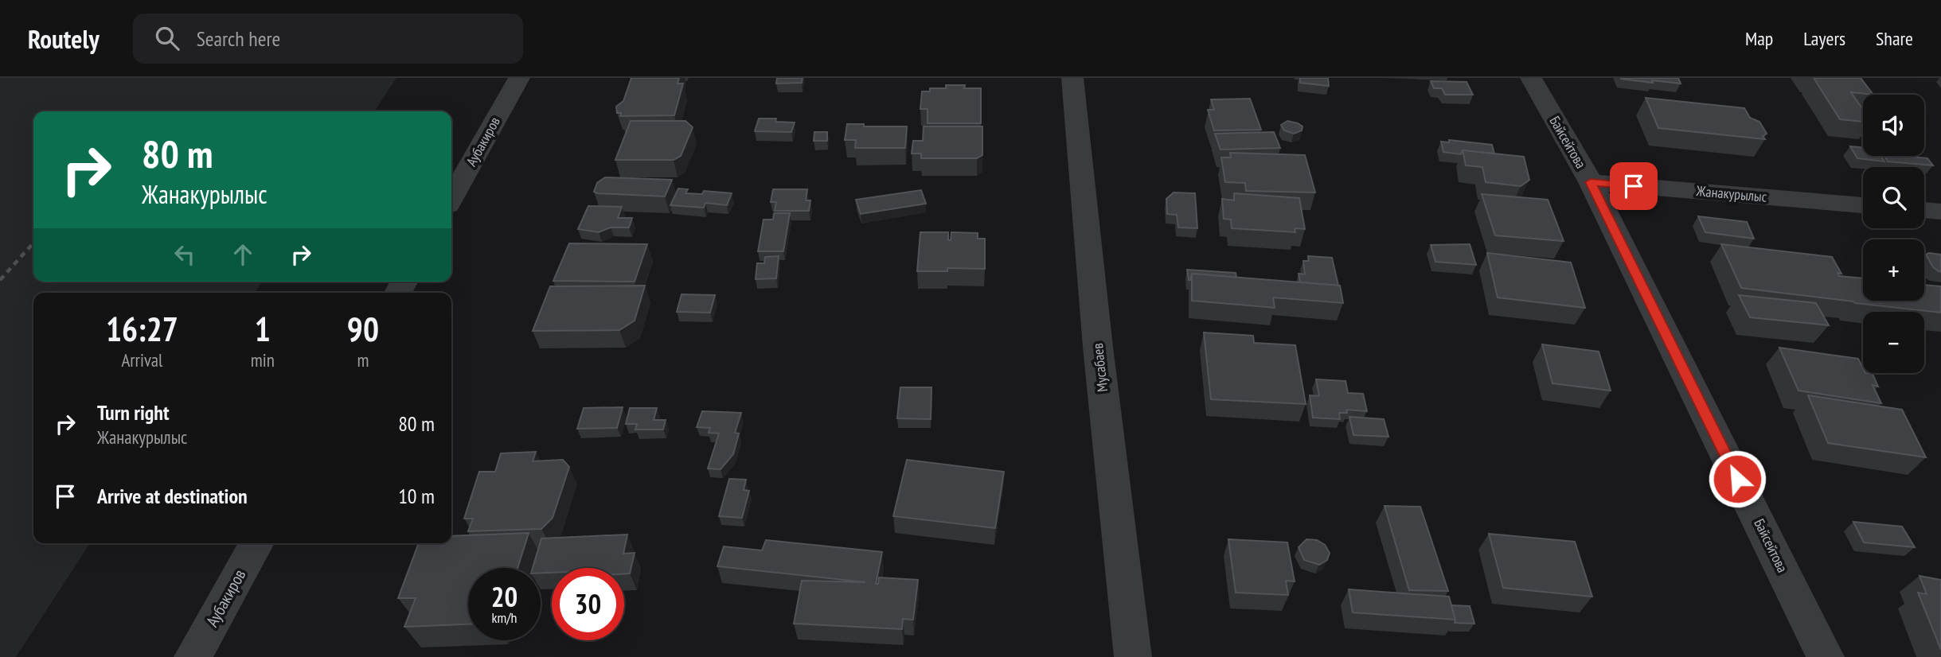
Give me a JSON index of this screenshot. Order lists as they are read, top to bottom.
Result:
{
  "streets": {
    "street": [
      "Аубакиров",
      "Байсейтова",
      "Жанакурылыс",
      "Мусабаев"
    ]
  },
  "crossings": [
    ["Байсейтова", "Жанакурылыс"]
  ],
  "page": {
    "header": "Routely",
    "search": "Search here",
    "nav": ["Map", "Layers", "Share"],
    "map_buttons": ["+", "−"],
    "turn": ["80 m", "Жанакурылыс"],
    "eta": [
      "16:27",
      "Arrival",
      "1",
      "min",
      "90",
      "m"
    ],
    "list": [
      {
        "name": "Turn right",
        "note": "Жанакурылыс",
        "value": "80 m"
      },
      {
        "name": "Arrive at destination",
        "value": "10 m"
      }
    ],
    "speed": "20 km/h",
    "limit": "30"
  }
}
